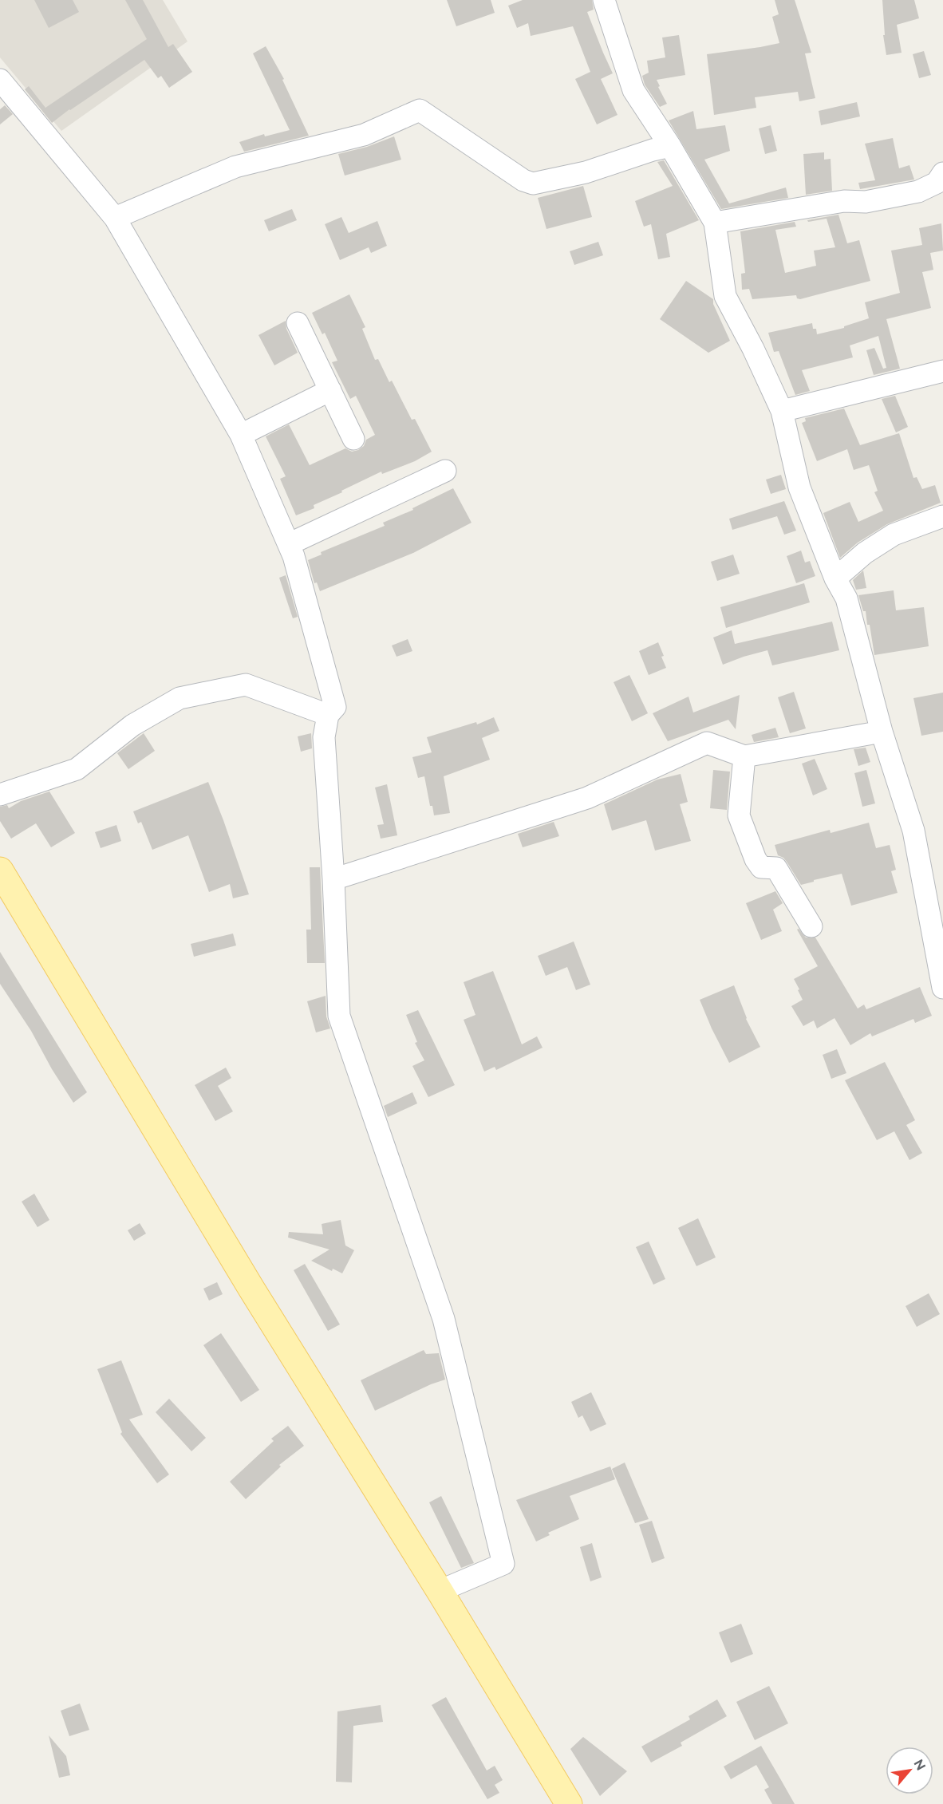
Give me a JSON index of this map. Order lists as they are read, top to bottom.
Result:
{
  "north": "top right"
}
